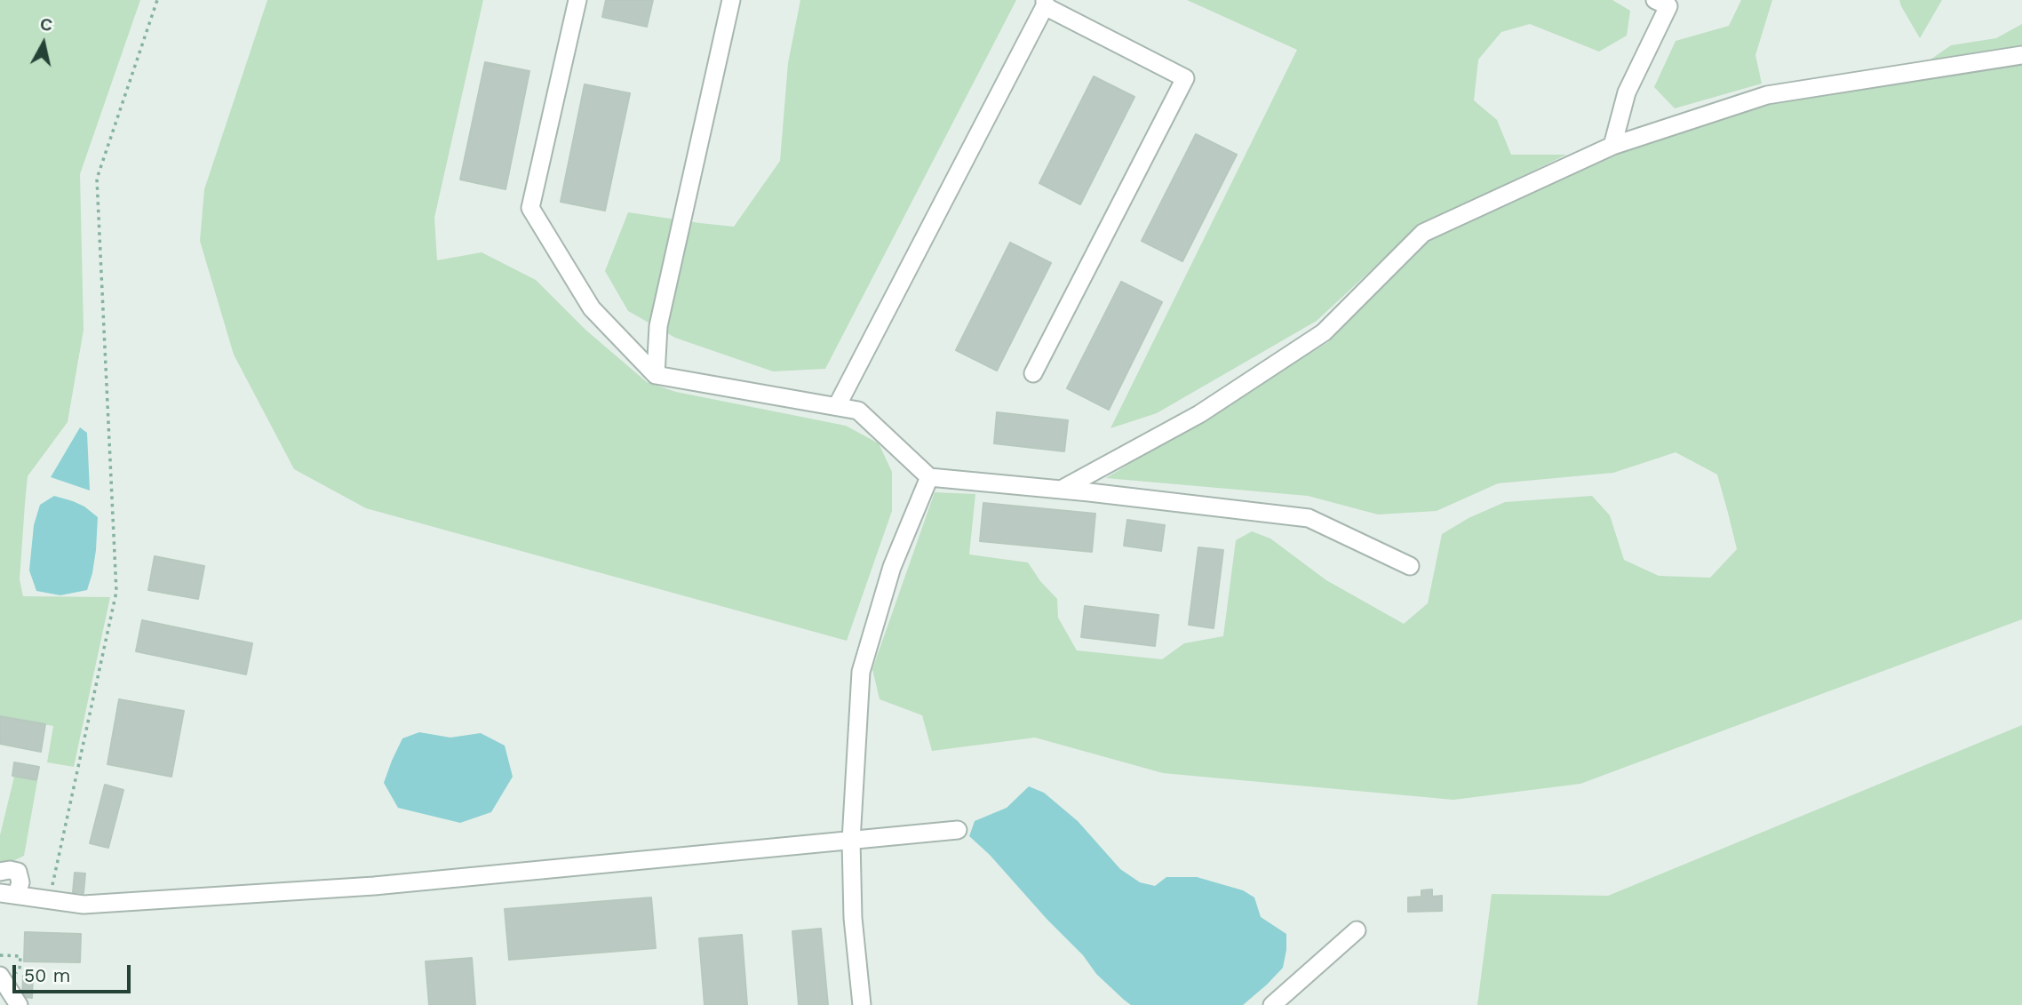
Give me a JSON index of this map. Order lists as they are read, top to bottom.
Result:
{
  "scale_bar": "50 m",
  "north": "top"
}
